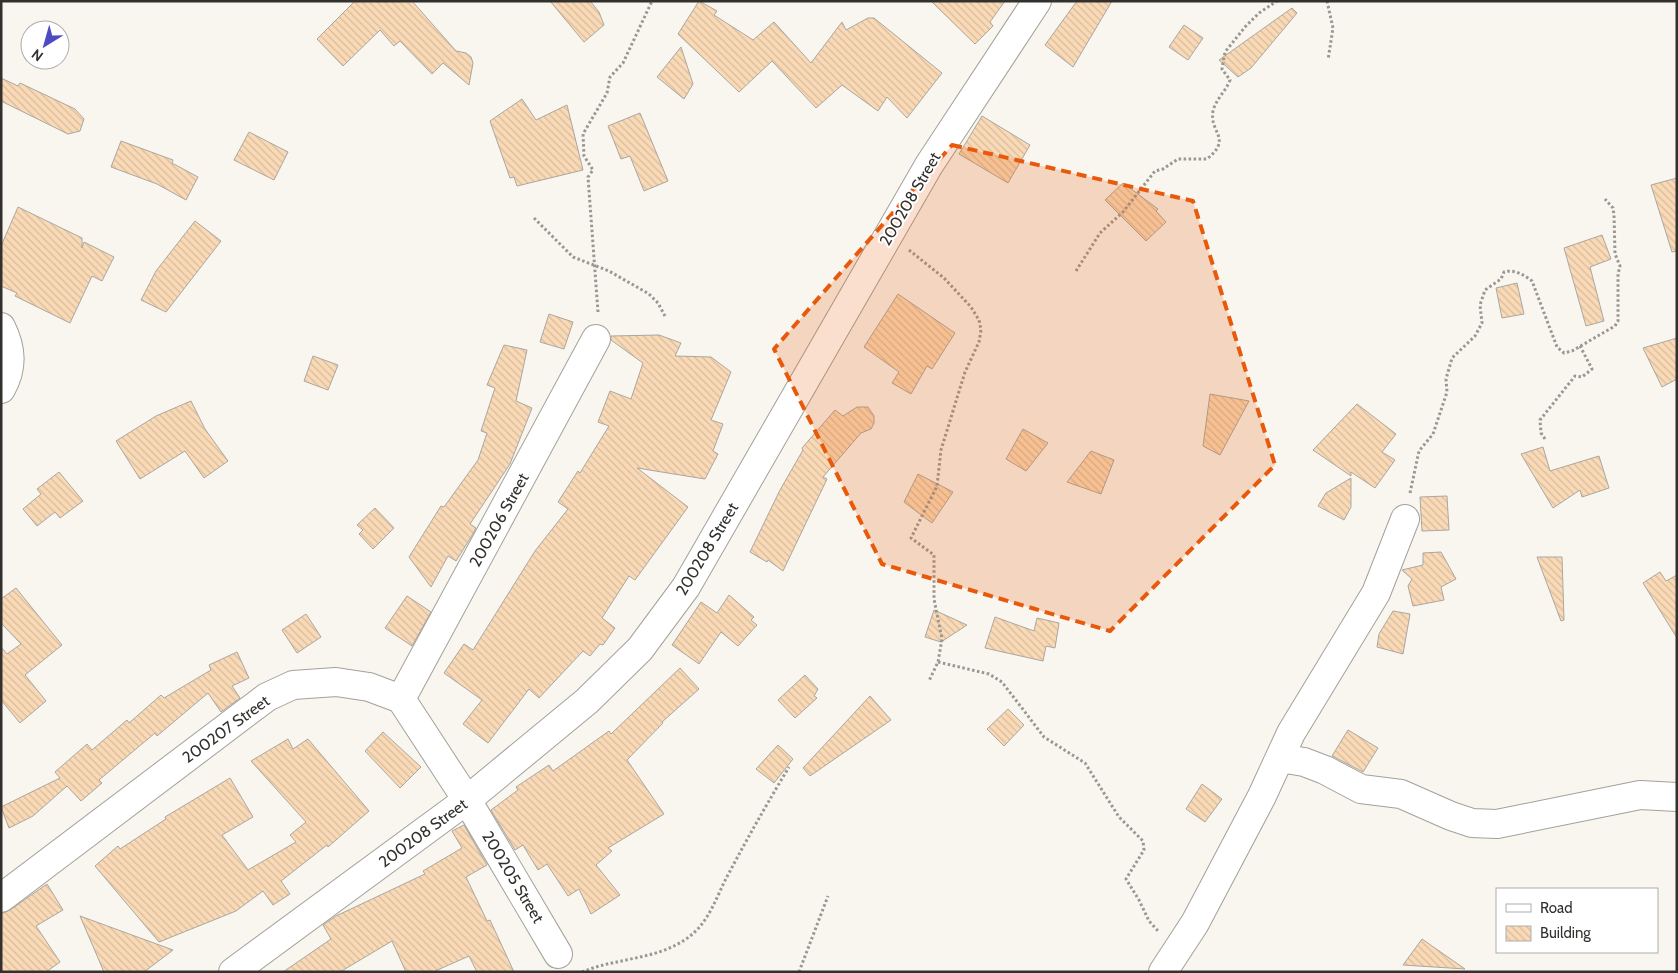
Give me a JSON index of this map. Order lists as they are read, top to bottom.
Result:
{
  "streets": {
    "street": [
      "200208 Street",
      "200206 Street",
      "200207 Street",
      "200205 Street"
    ]
  },
  "crossings": [
    ["200208 Street", "200205 Street"],
    ["200206 Street", "200207 Street"]
  ],
  "legend": ["Road", "Building"],
  "north": "bottom left"
}
